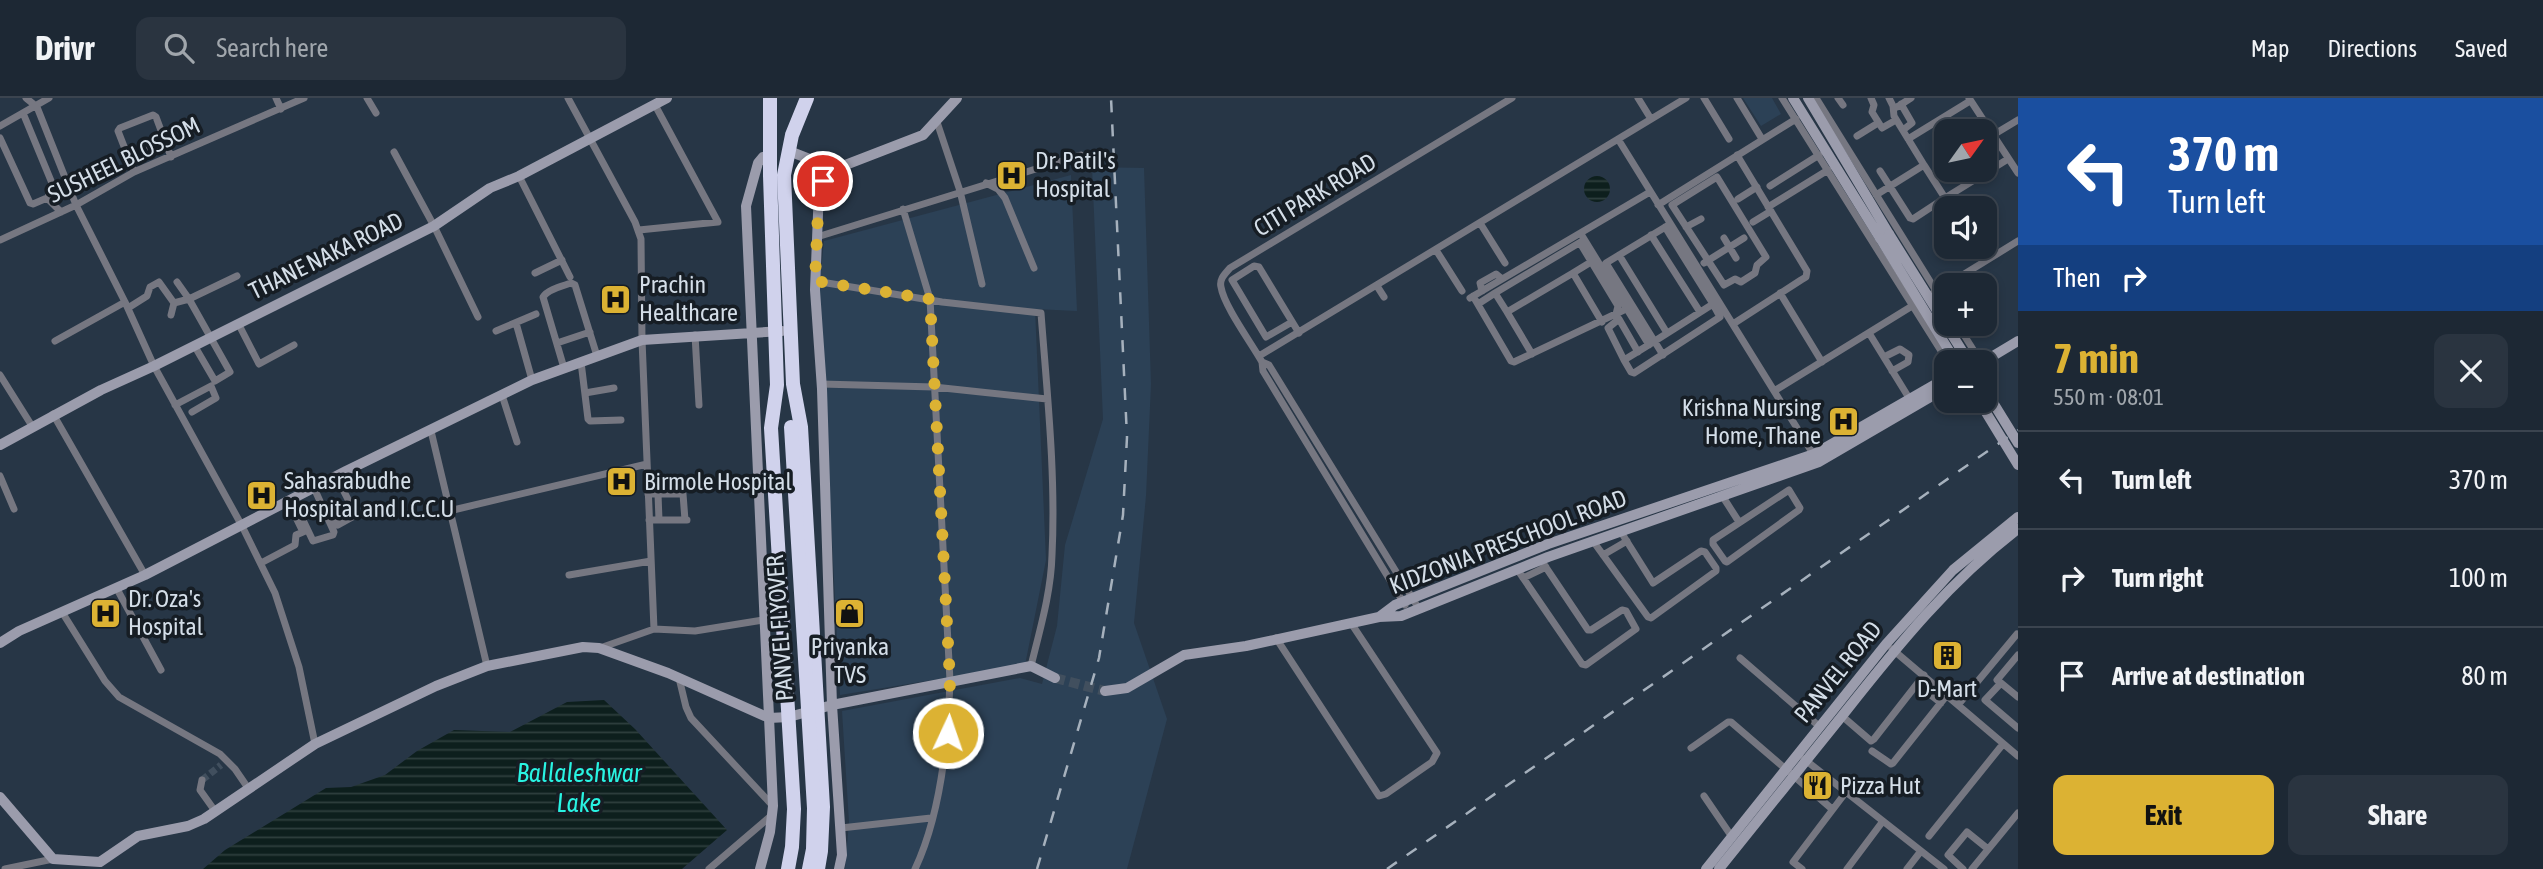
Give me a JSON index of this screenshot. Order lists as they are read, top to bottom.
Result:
{
  "streets": {
    "highway": ["PANVEL FLYOVER"],
    "street": [
      "SUSHEEL BLOSSOM",
      "CITI PARK ROAD",
      "THANE NAKA ROAD",
      "KIDZONIA PRESCHOOL ROAD",
      "PANVEL ROAD"
    ]
  },
  "water": ["Ballaleshwar Lake"],
  "places": {
    "hospital": [
      "Dr. Patil's Hospital",
      "Prachin Healthcare",
      "Krishna Nursing Home, Thane",
      "Birmole Hospital",
      "Sahasrabudhe Hospital and I.C.C.U",
      "Dr. Oza's Hospital"
    ],
    "shop": ["Priyanka TVS"],
    "building": ["D-Mart"],
    "restaurant": ["Pizza Hut"]
  },
  "north": "top right",
  "page": {
    "header": "Drivr",
    "search": "Search here",
    "nav": ["Map", "Directions", "Saved"],
    "turn": ["370 m", "Turn left"],
    "map_buttons": ["+", "−"],
    "then": "Then",
    "heading": ["7 min", "550 m · 08:01"],
    "list": [
      {
        "name": "Turn left",
        "value": "370 m"
      },
      {
        "name": "Turn right",
        "value": "100 m"
      },
      {
        "name": "Arrive at destination",
        "value": "80 m"
      }
    ],
    "buttons": ["Exit", "Share"]
  }
}
